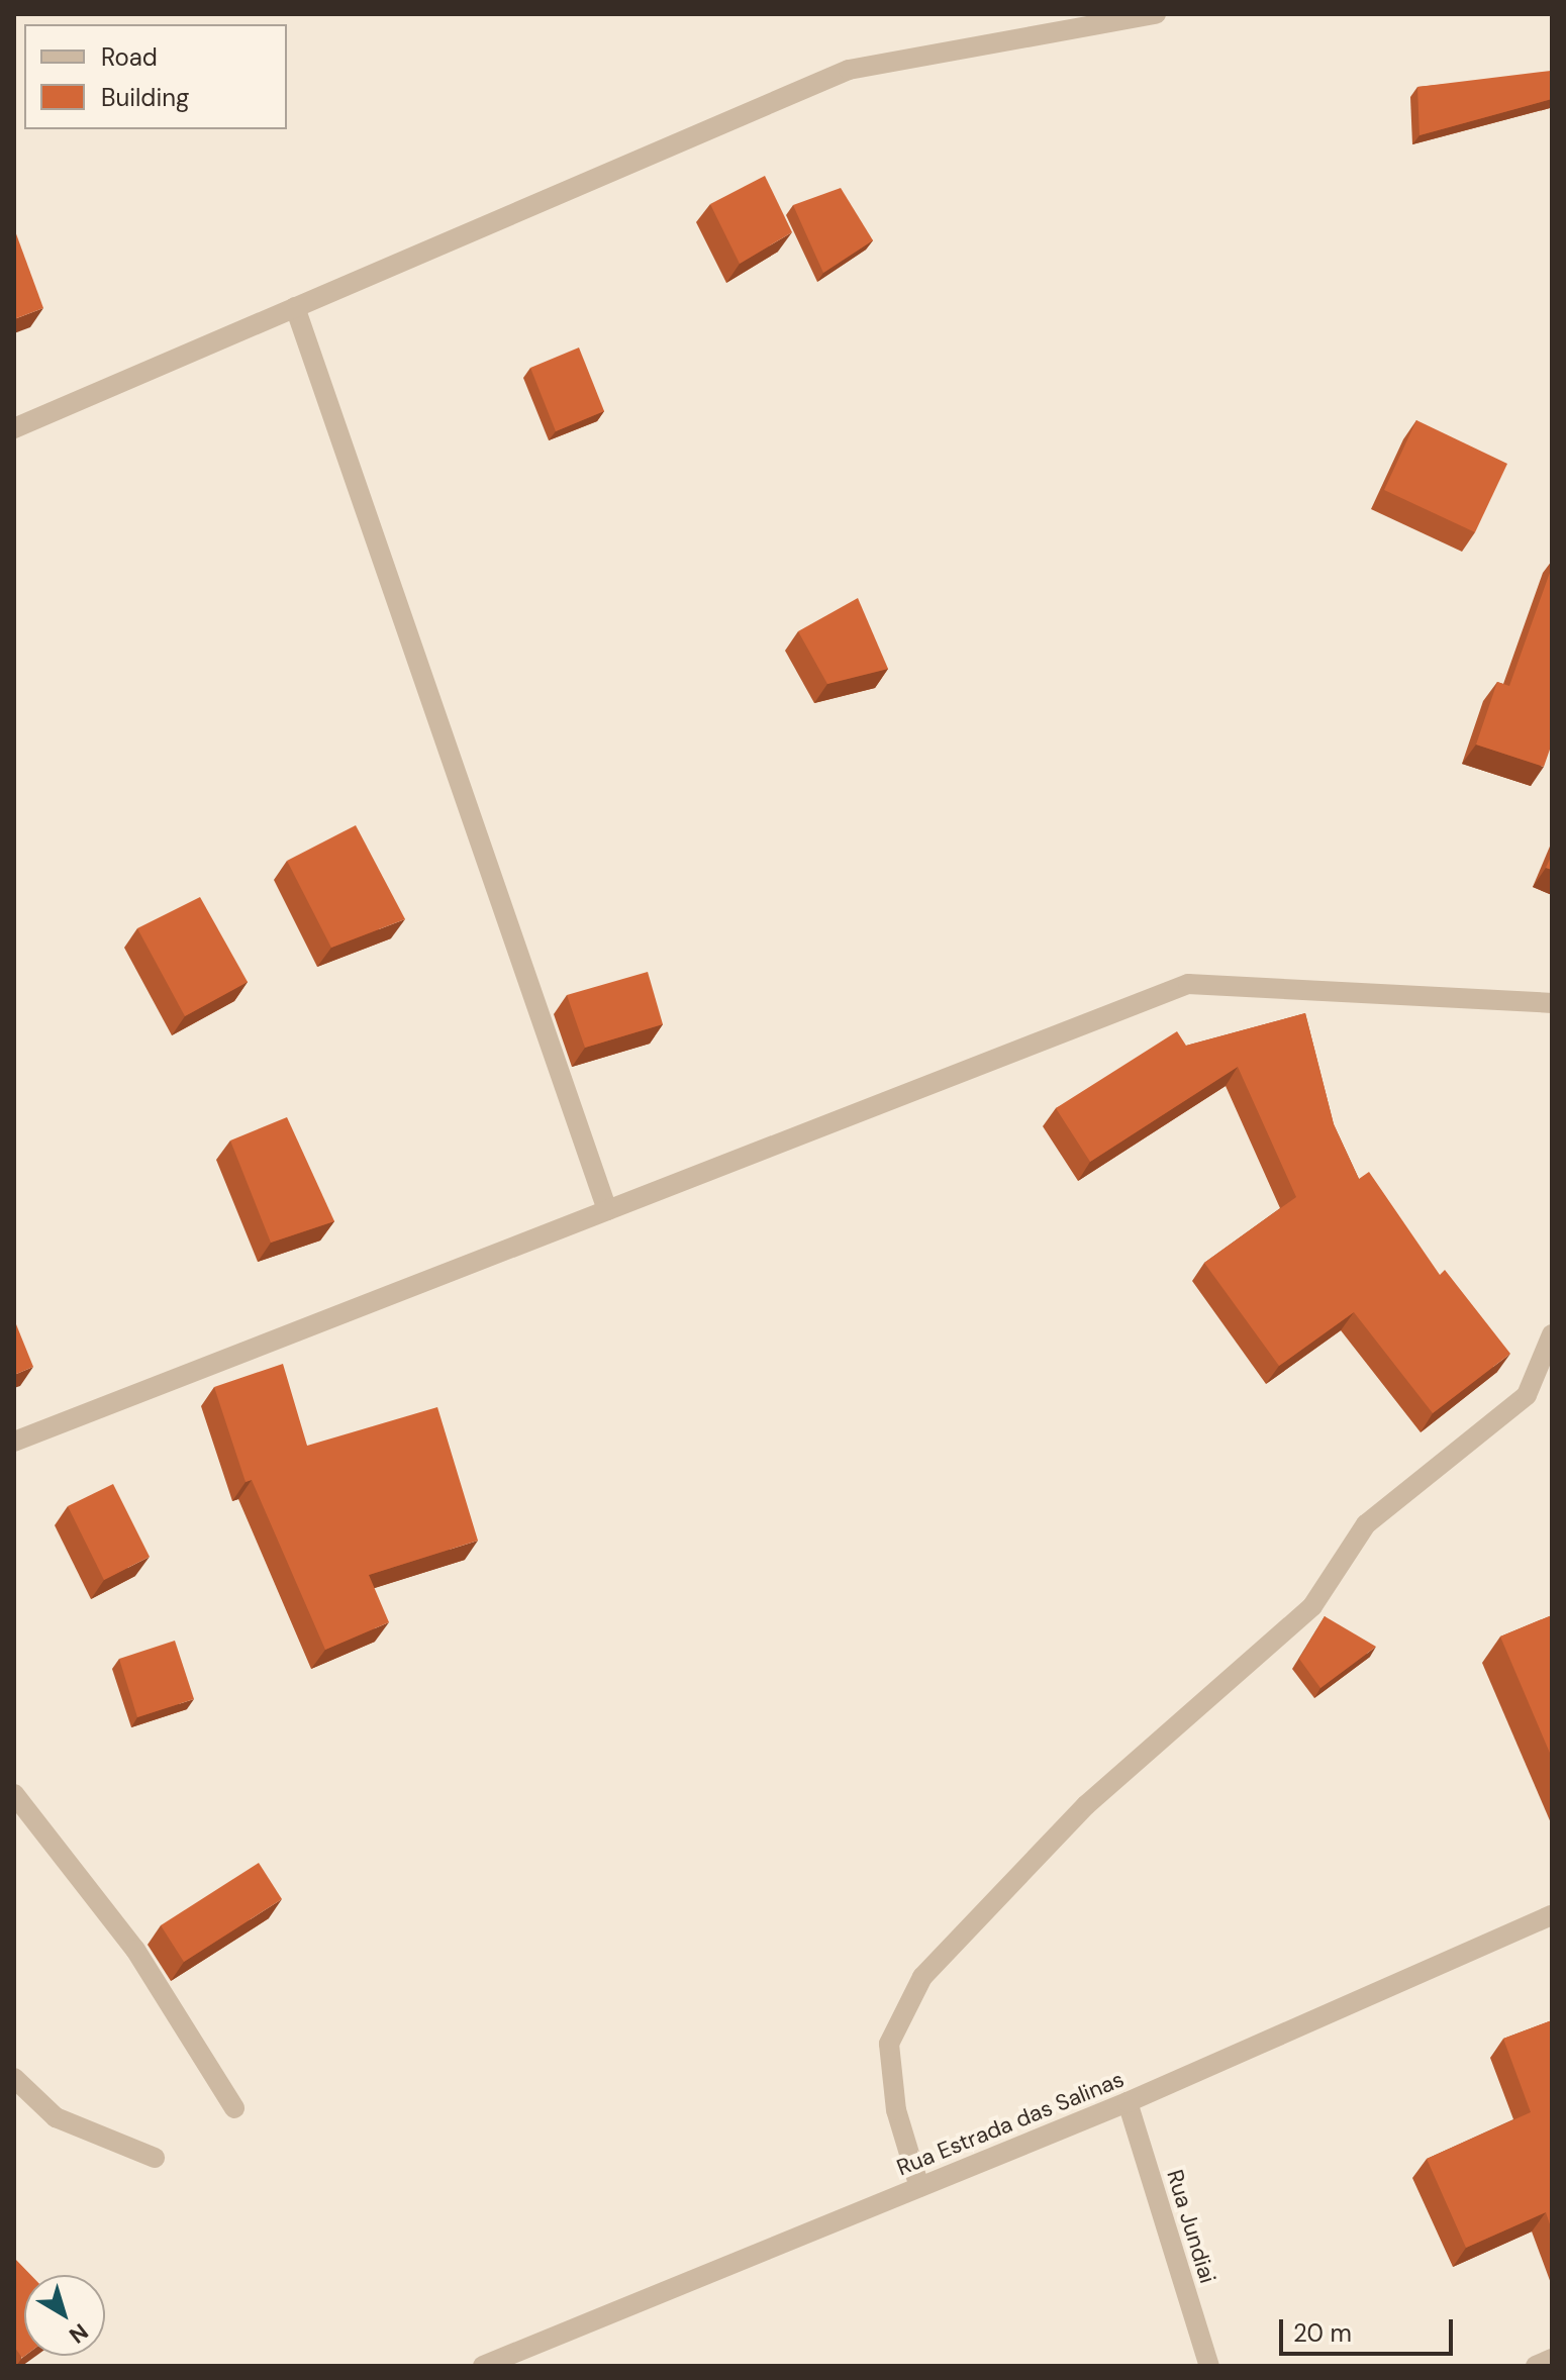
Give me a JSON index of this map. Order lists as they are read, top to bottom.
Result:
{
  "streets": {
    "street": ["Rua Estrada das Salinas", "Rua Jundiai"]
  },
  "crossings": [
    ["Rua Estrada das Salinas", "Rua Jundiai"]
  ],
  "legend": ["Road", "Building"],
  "scale_bar": "20 m",
  "north": "bottom right"
}
